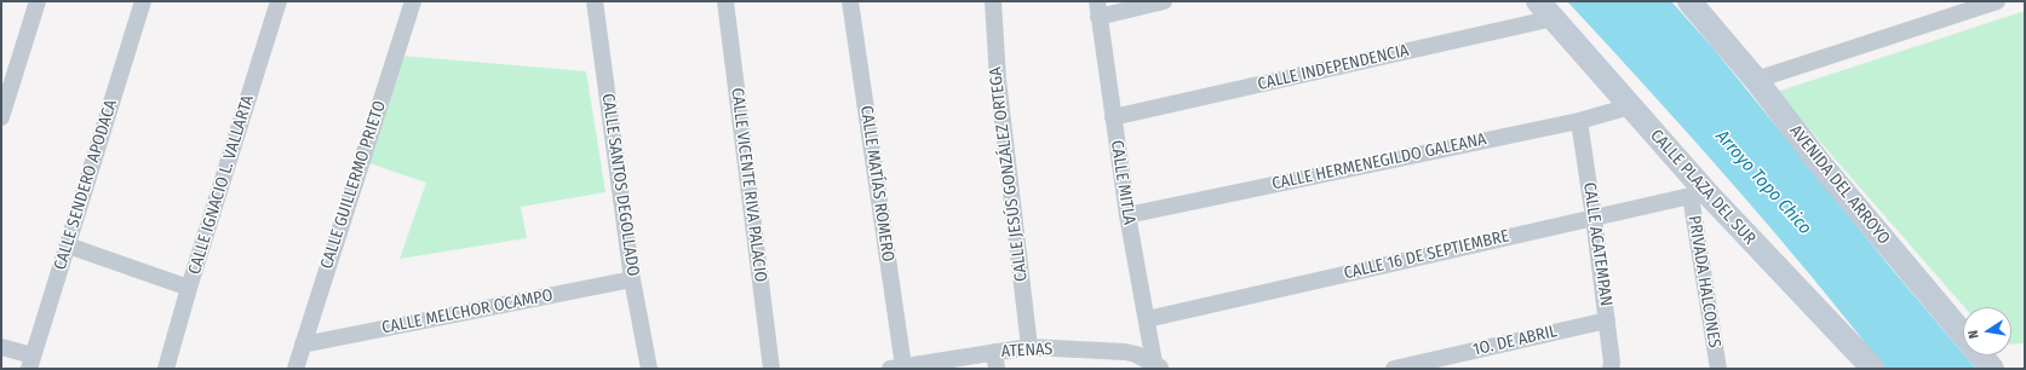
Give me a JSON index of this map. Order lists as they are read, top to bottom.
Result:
{
  "streets": {
    "street": [
      "CALLE INDEPENDENCIA",
      "CALLE HERMENEGILDO GALEANA",
      "CALLE JESÚS GONZÁLEZ ORTEGA",
      "CALLE MITLA",
      "CALLE MATÍAS ROMERO",
      "CALLE SENDERO APODACA",
      "CALLE IGNACIO L. VALLARTA",
      "CALLE GUILLERMO PRIETO",
      "CALLE SANTOS DEGOLLADO",
      "CALLE VICENTE RIVA PALACIO",
      "AVENIDA DEL ARROYO",
      "CALLE PLAZA DEL SUR",
      "CALLE ACATEMPAN",
      "CALLE 16 DE SEPTIEMBRE",
      "PRIVADA HALCONES",
      "CALLE MELCHOR OCAMPO",
      "1O. DE ABRIL",
      "ATENAS"
    ]
  },
  "crossings": [
    ["CALLE INDEPENDENCIA", "CALLE MITLA"],
    ["CALLE INDEPENDENCIA", "CALLE PLAZA DEL SUR"],
    ["CALLE HERMENEGILDO GALEANA", "CALLE MITLA"],
    ["CALLE HERMENEGILDO GALEANA", "CALLE PLAZA DEL SUR"],
    ["CALLE HERMENEGILDO GALEANA", "CALLE ACATEMPAN"],
    ["CALLE JESÚS GONZÁLEZ ORTEGA", "ATENAS"],
    ["CALLE MITLA", "CALLE 16 DE SEPTIEMBRE"],
    ["CALLE MITLA", "ATENAS"],
    ["CALLE MATÍAS ROMERO", "ATENAS"],
    ["CALLE GUILLERMO PRIETO", "CALLE MELCHOR OCAMPO"],
    ["CALLE SANTOS DEGOLLADO", "CALLE MELCHOR OCAMPO"],
    ["CALLE PLAZA DEL SUR", "CALLE 16 DE SEPTIEMBRE"],
    ["CALLE PLAZA DEL SUR", "PRIVADA HALCONES"],
    ["CALLE ACATEMPAN", "CALLE 16 DE SEPTIEMBRE"],
    ["CALLE ACATEMPAN", "1O. DE ABRIL"],
    ["CALLE 16 DE SEPTIEMBRE", "PRIVADA HALCONES"]
  ],
  "water": ["Arroyo Topo Chico"],
  "north": "left"
}
